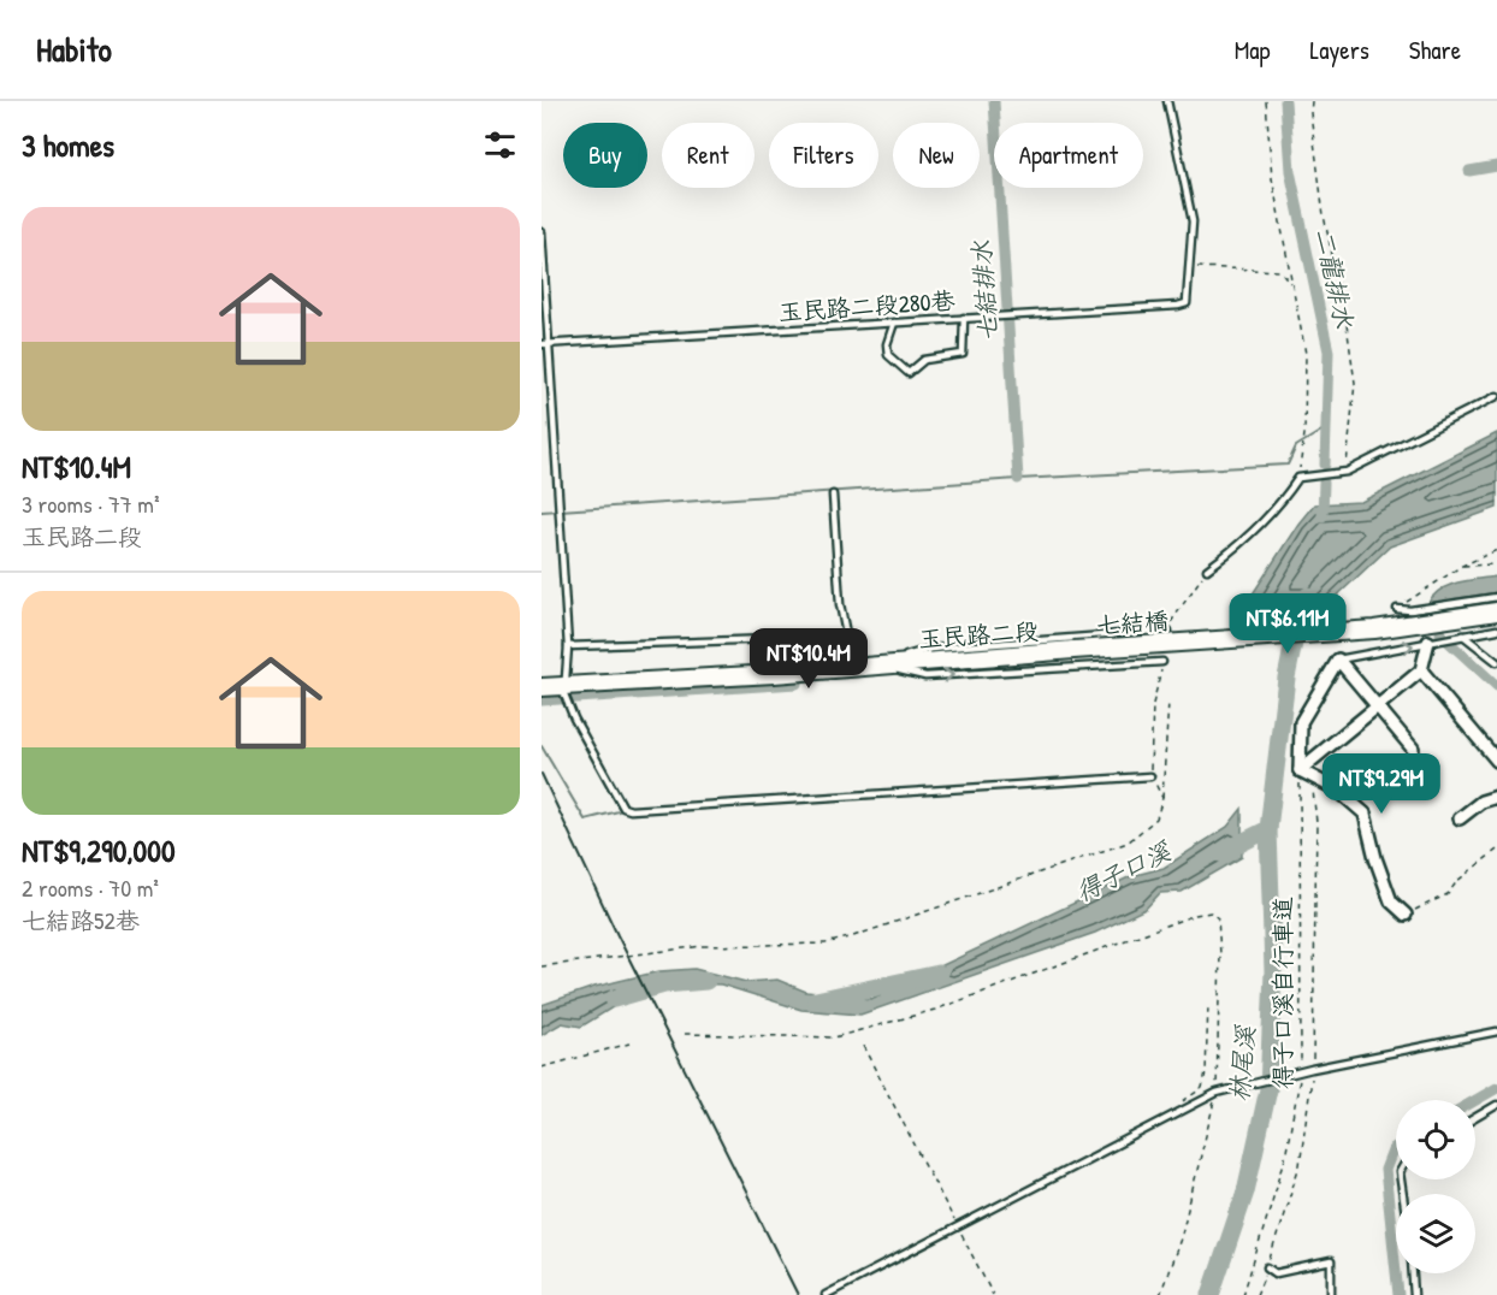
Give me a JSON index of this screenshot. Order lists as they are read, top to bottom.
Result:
{
  "streets": {
    "street": ["七結橋", "玉民路二段"],
    "lane": ["玉民路二段280巷"],
    "path": ["得子口溪自行車道"]
  },
  "crossings": [
    ["七結橋", "玉民路二段"]
  ],
  "water": [
    "二龍排水",
    "七結排水",
    "得子口溪",
    "林尾溪"
  ],
  "page": {
    "header": "Habito",
    "nav": ["Map", "Layers", "Share"],
    "heading": "3 homes",
    "chip": [
      "Buy",
      "Rent",
      "Filters",
      "New",
      "Apartment"
    ],
    "list": [
      {
        "name": "NT$10.4M",
        "note": "3 rooms · 77 m² · 玉民路二段"
      },
      {
        "name": "NT$9,290,000",
        "note": "2 rooms · 70 m² · 七結路52巷"
      }
    ],
    "price": ["NT$6.11M", "NT$10.4M", "NT$9.29M"]
  }
}
